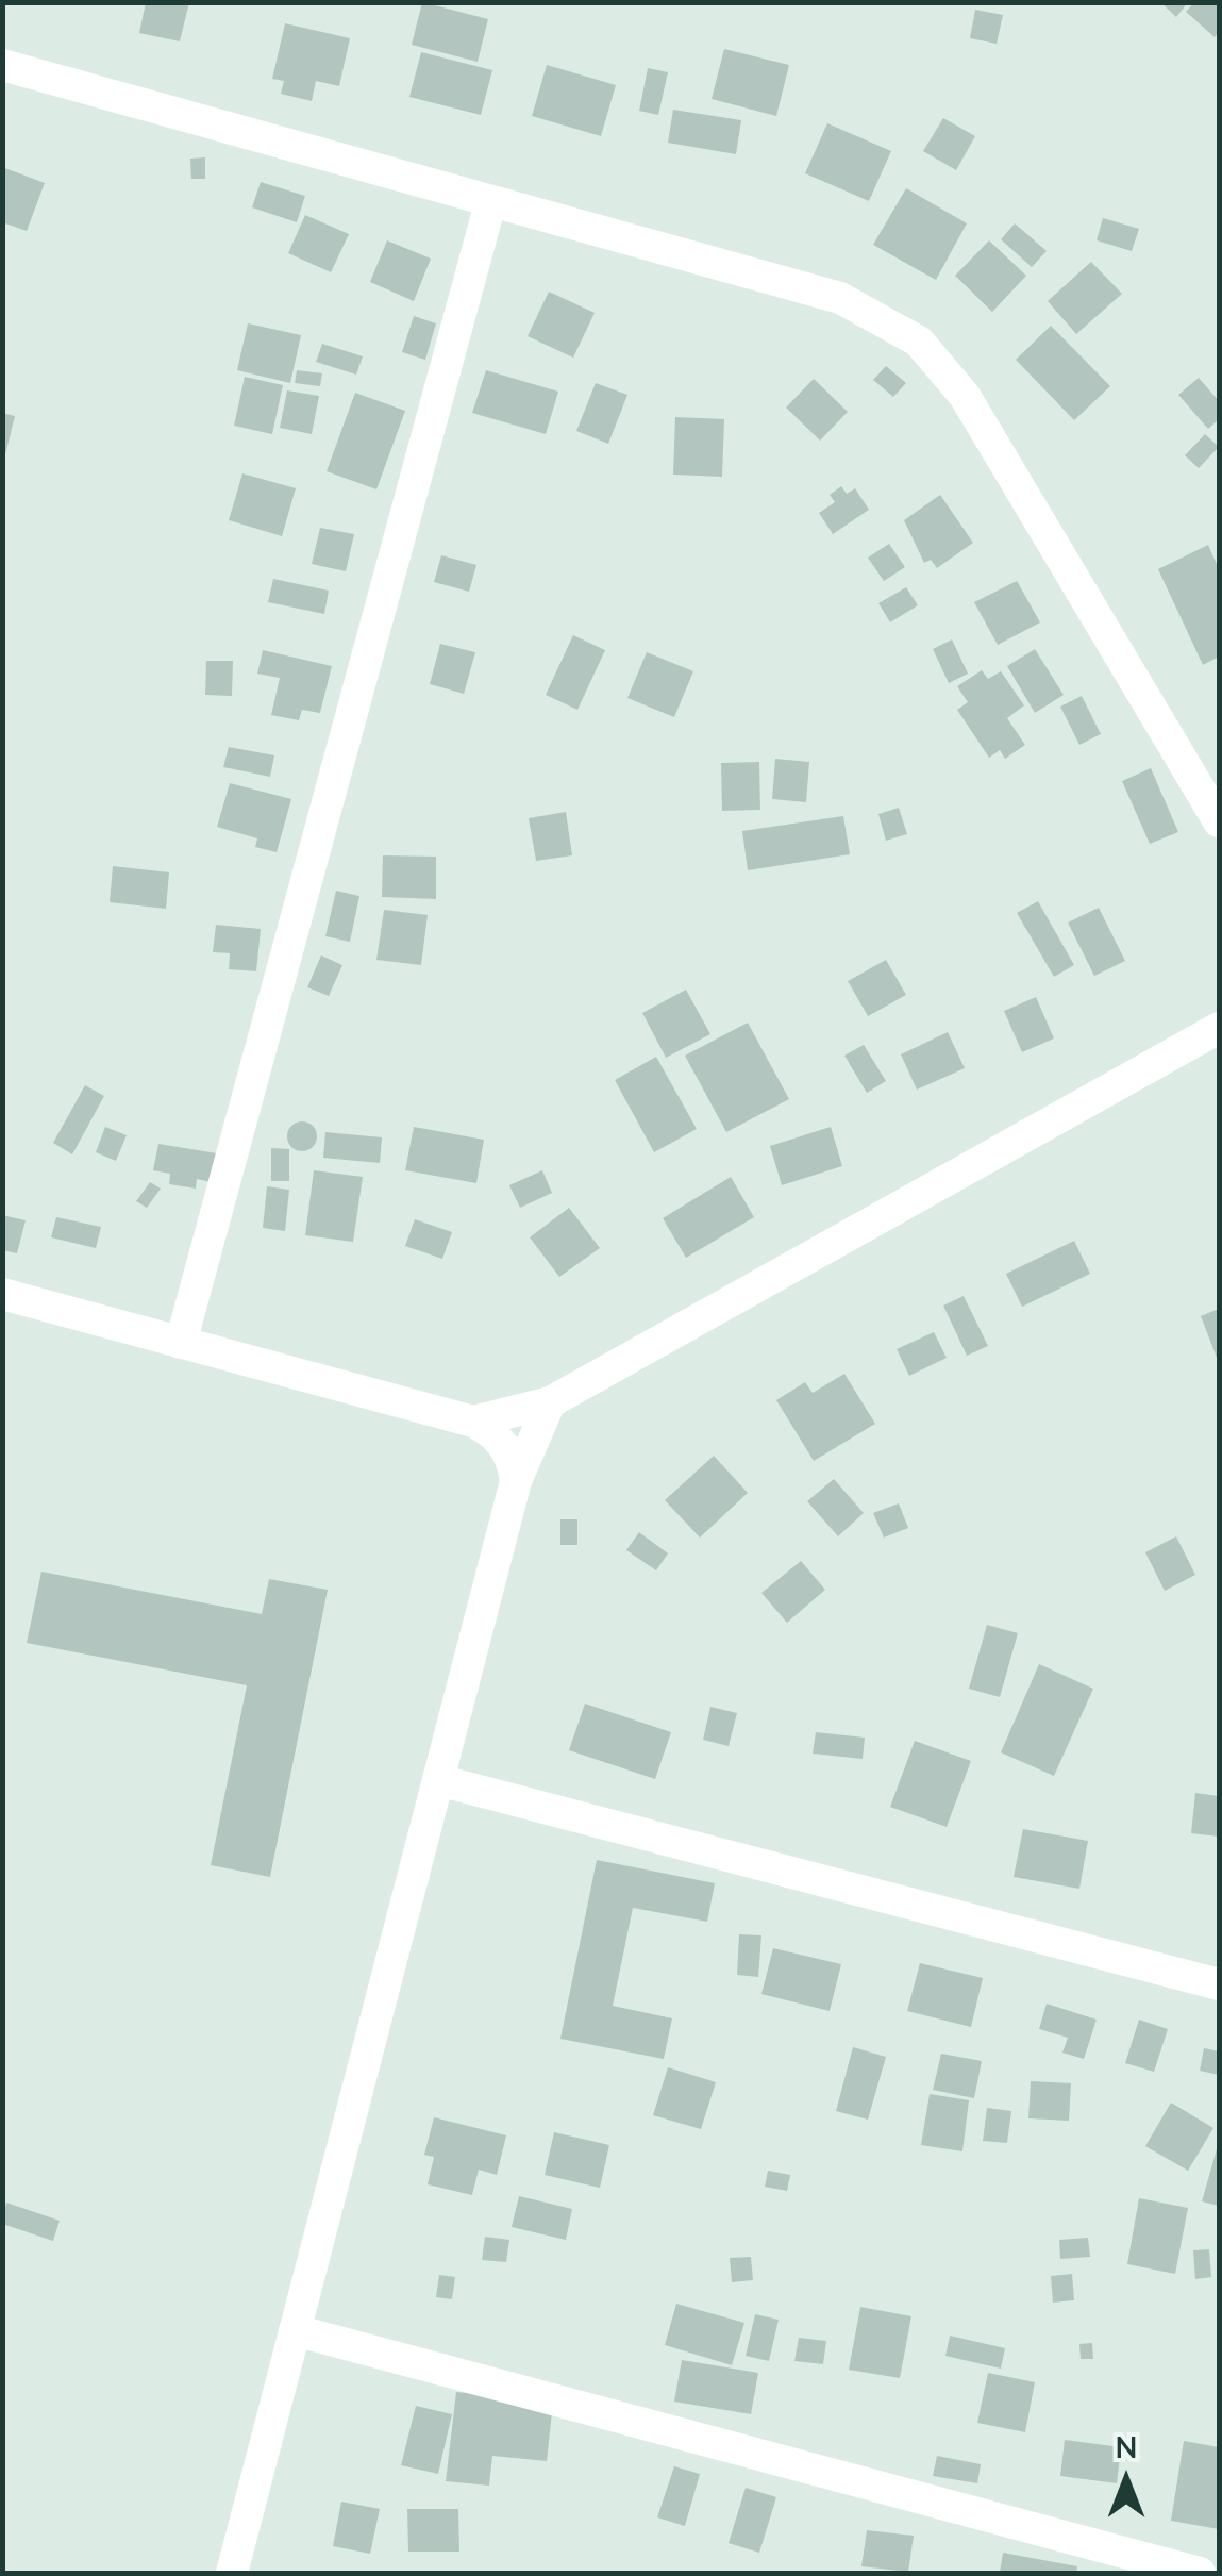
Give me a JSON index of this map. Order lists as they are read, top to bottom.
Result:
{
  "north": "top"
}
